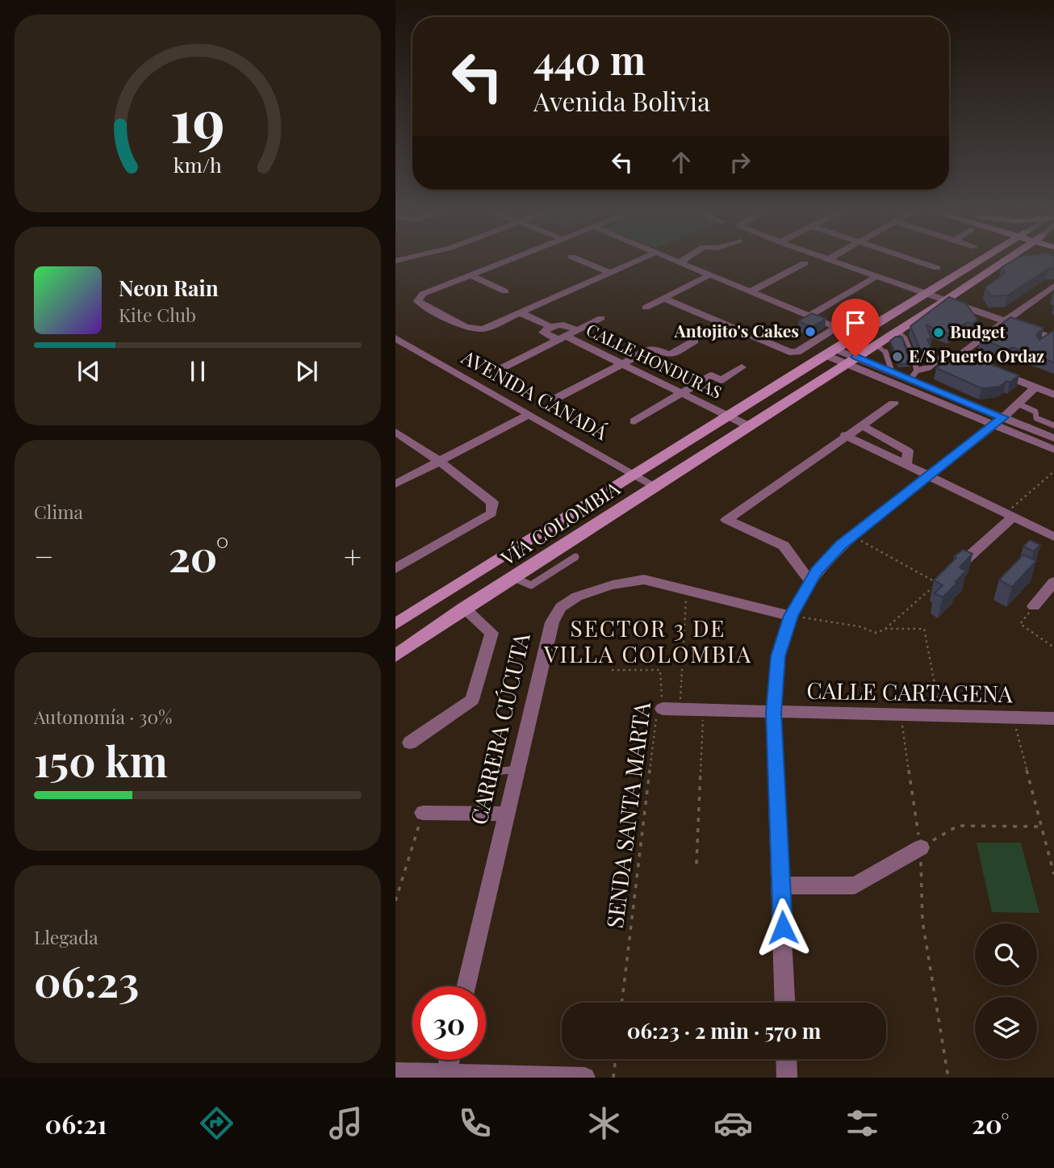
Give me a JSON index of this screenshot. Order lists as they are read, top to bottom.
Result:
{
  "streets": {
    "main road": ["VÍA COLOMBIA"],
    "street": [
      "CALLE HONDURAS",
      "AVENIDA CANADÁ",
      "CALLE CARTAGENA",
      "CARRERA CÚCUTA"
    ],
    "path": ["SENDA SANTA MARTA"]
  },
  "crossings": [
    ["CALLE HONDURAS", "VÍA COLOMBIA"],
    ["AVENIDA CANADÁ", "VÍA COLOMBIA"],
    ["CALLE CARTAGENA", "SENDA SANTA MARTA"]
  ],
  "districts": ["SECTOR 3 DE VILLA COLOMBIA"],
  "places": ["Antojito's Cakes", "Budget", "E/S Puerto Ordaz"],
  "page": {
    "turn": ["440 m", "Avenida Bolivia"],
    "song": ["Neon Rain", "Kite Club"],
    "tile": [
      "Clima",
      ["Autonomía · 30%", "150 km"],
      ["Llegada", "06:23"]
    ],
    "heat": ["−", "20°", "+"],
    "limit": "30",
    "trip": "06:23 · 2 min · 570 m",
    "tabs": ["06:21", "20°"],
    "gauge": ["19", "km/h"]
  }
}
